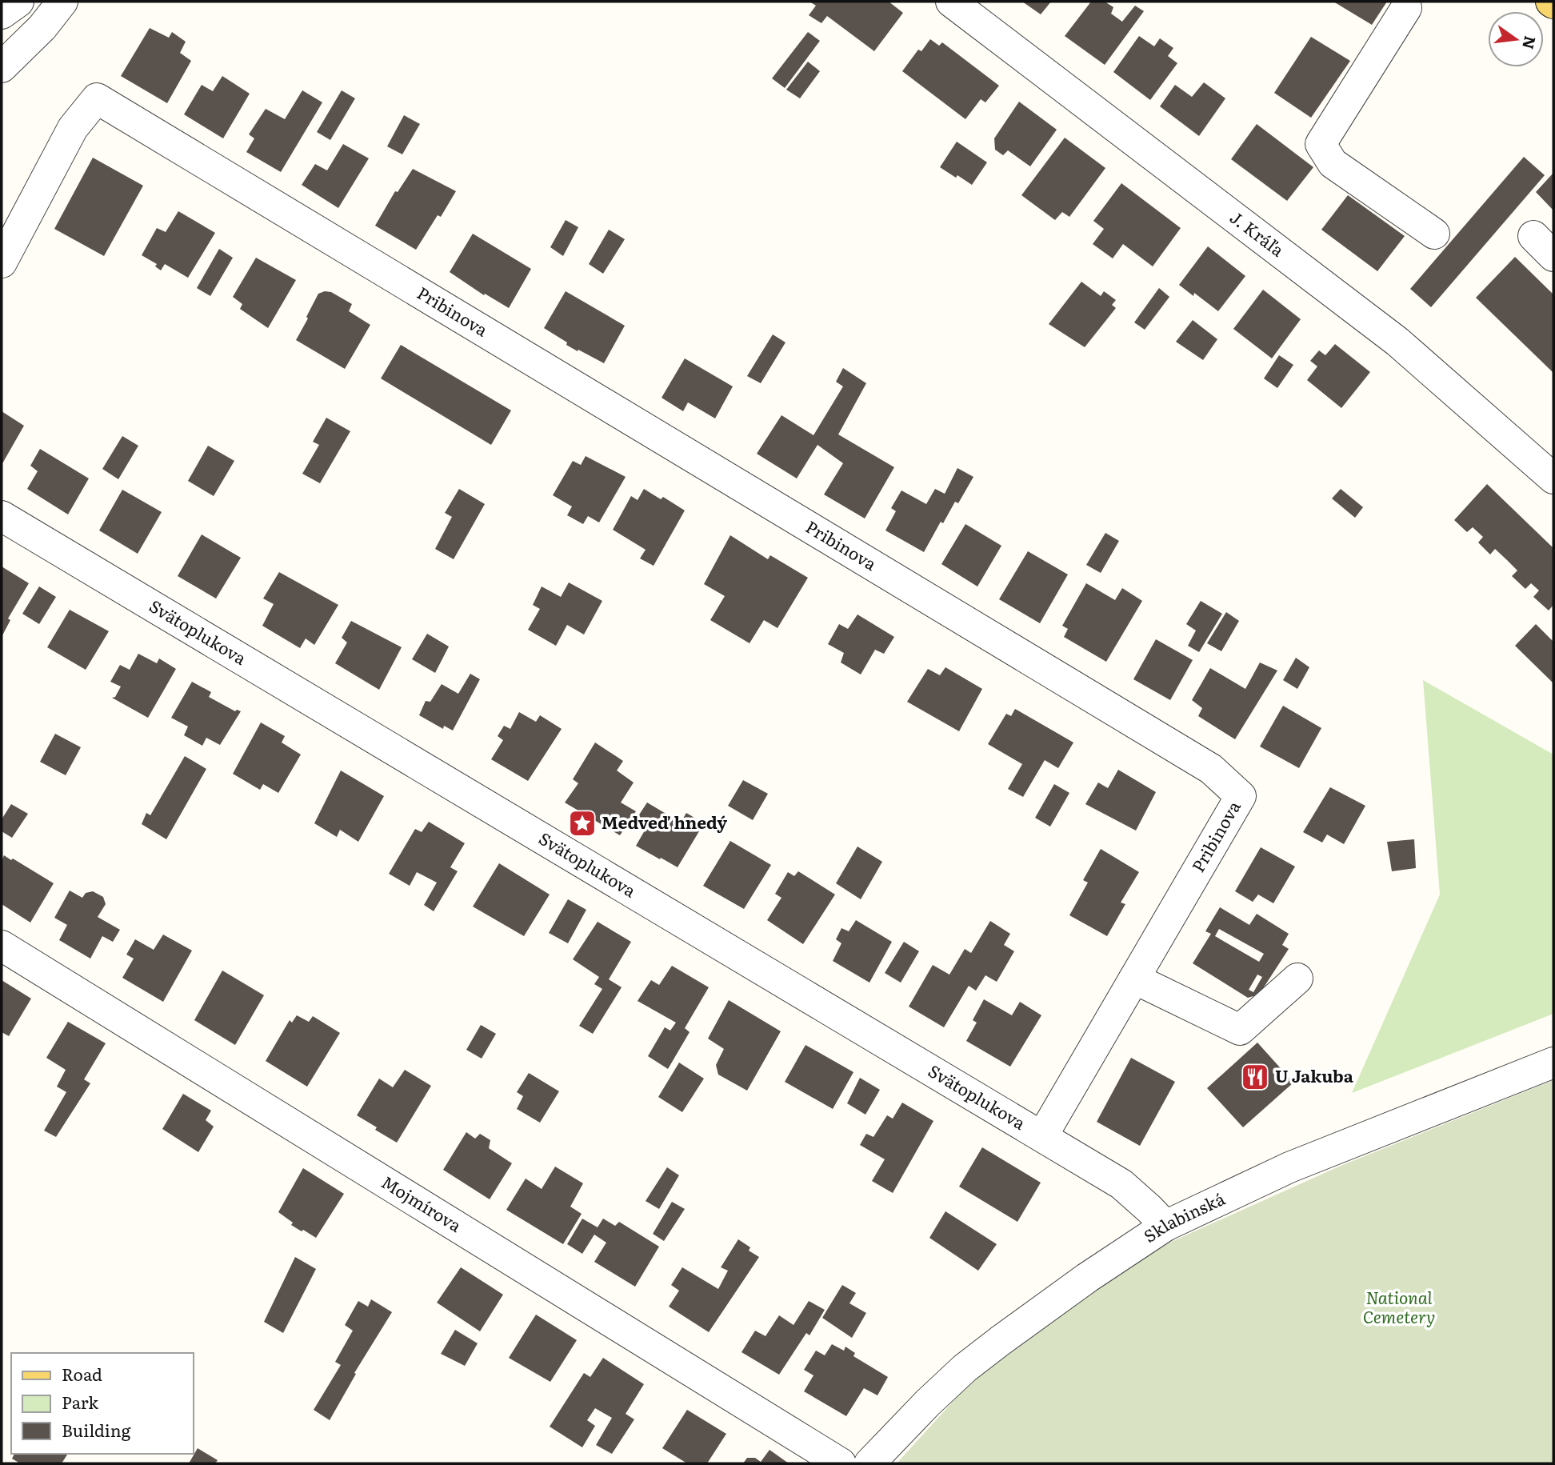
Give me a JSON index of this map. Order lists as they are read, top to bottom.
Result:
{
  "streets": {
    "street": [
      "J. Kráľa",
      "Pribinova",
      "Svätoplukova",
      "Mojmírova",
      "Sklabinská"
    ]
  },
  "crossings": [
    ["Pribinova", "Svätoplukova"],
    ["Svätoplukova", "Sklabinská"]
  ],
  "parks": ["National Cemetery"],
  "places": {
    "place": ["Medveď hnedý"],
    "restaurant": ["U Jakuba"]
  },
  "legend": ["Road", "Park", "Building"],
  "north": "right"
}
